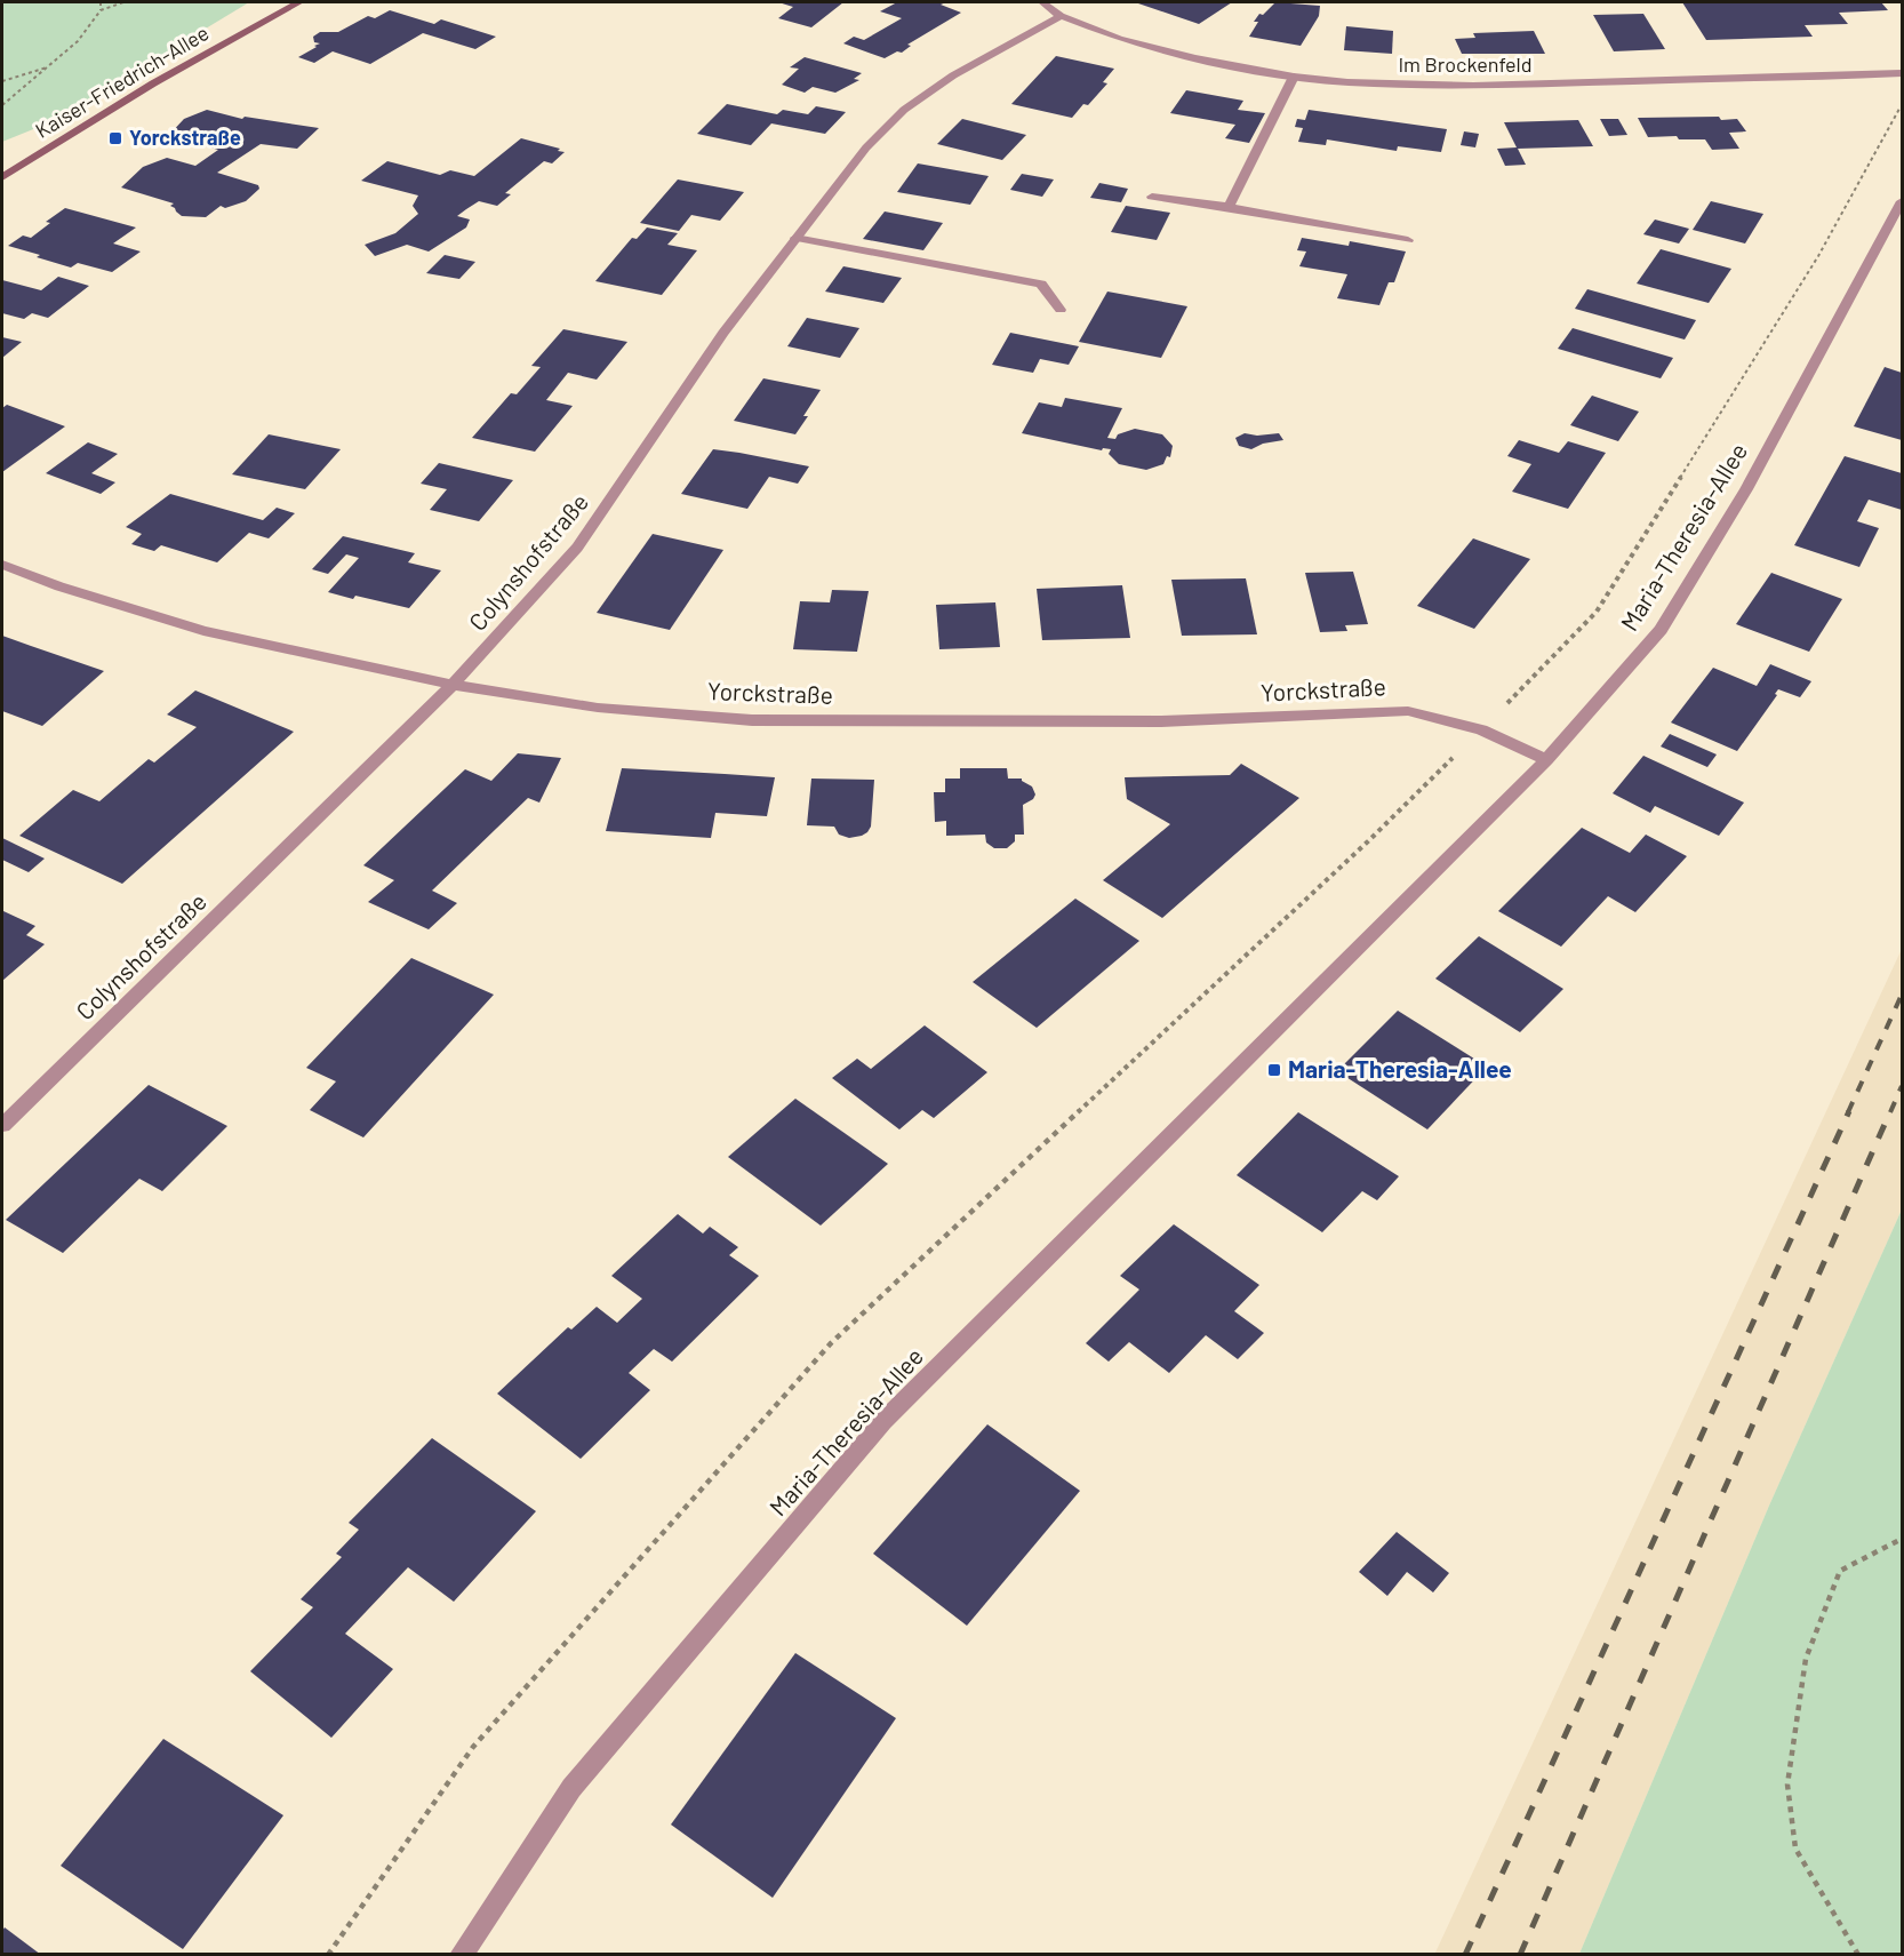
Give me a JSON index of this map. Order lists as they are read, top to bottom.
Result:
{
  "streets": {
    "street": [
      "Im Brockenfeld",
      "Kaiser-Friedrich-Allee",
      "Maria-Theresia-Allee",
      "Colynshofstraße",
      "Yorckstraße"
    ]
  },
  "crossings": [
    ["Im Brockenfeld", "Colynshofstraße"],
    ["Maria-Theresia-Allee", "Yorckstraße"],
    ["Colynshofstraße", "Yorckstraße"]
  ],
  "places": {
    "transit": ["Yorckstraße", "Maria-Theresia-Allee"]
  }
}
